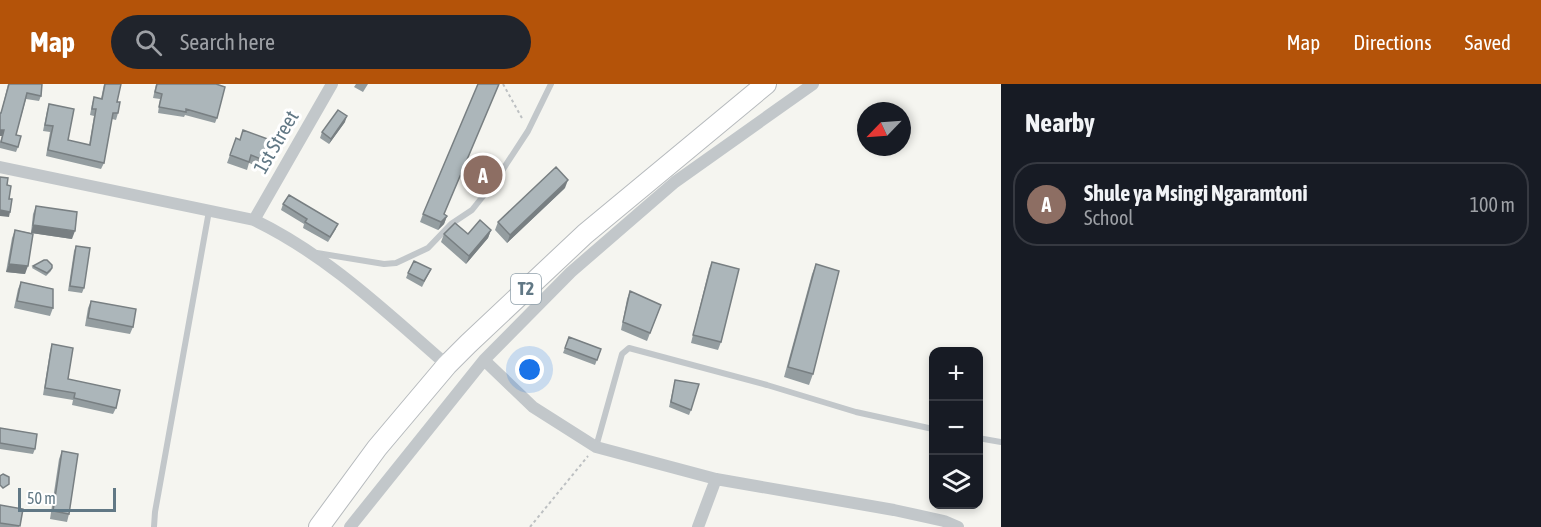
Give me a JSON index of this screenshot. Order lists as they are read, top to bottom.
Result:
{
  "streets": {
    "highway": ["T2"],
    "street": ["1st Street"]
  },
  "scale_bar": "50 m",
  "north": "bottom left",
  "page": {
    "header": "Map",
    "search": "Search here",
    "nav": ["Map", "Directions", "Saved"],
    "heading": "Nearby",
    "pins": "A",
    "list": [
      {
        "mark": "A",
        "name": "Shule ya Msingi Ngaramtoni",
        "note": "School",
        "value": "100 m"
      }
    ],
    "map_buttons": ["+", "−"],
    "scale": "50 m"
  }
}
